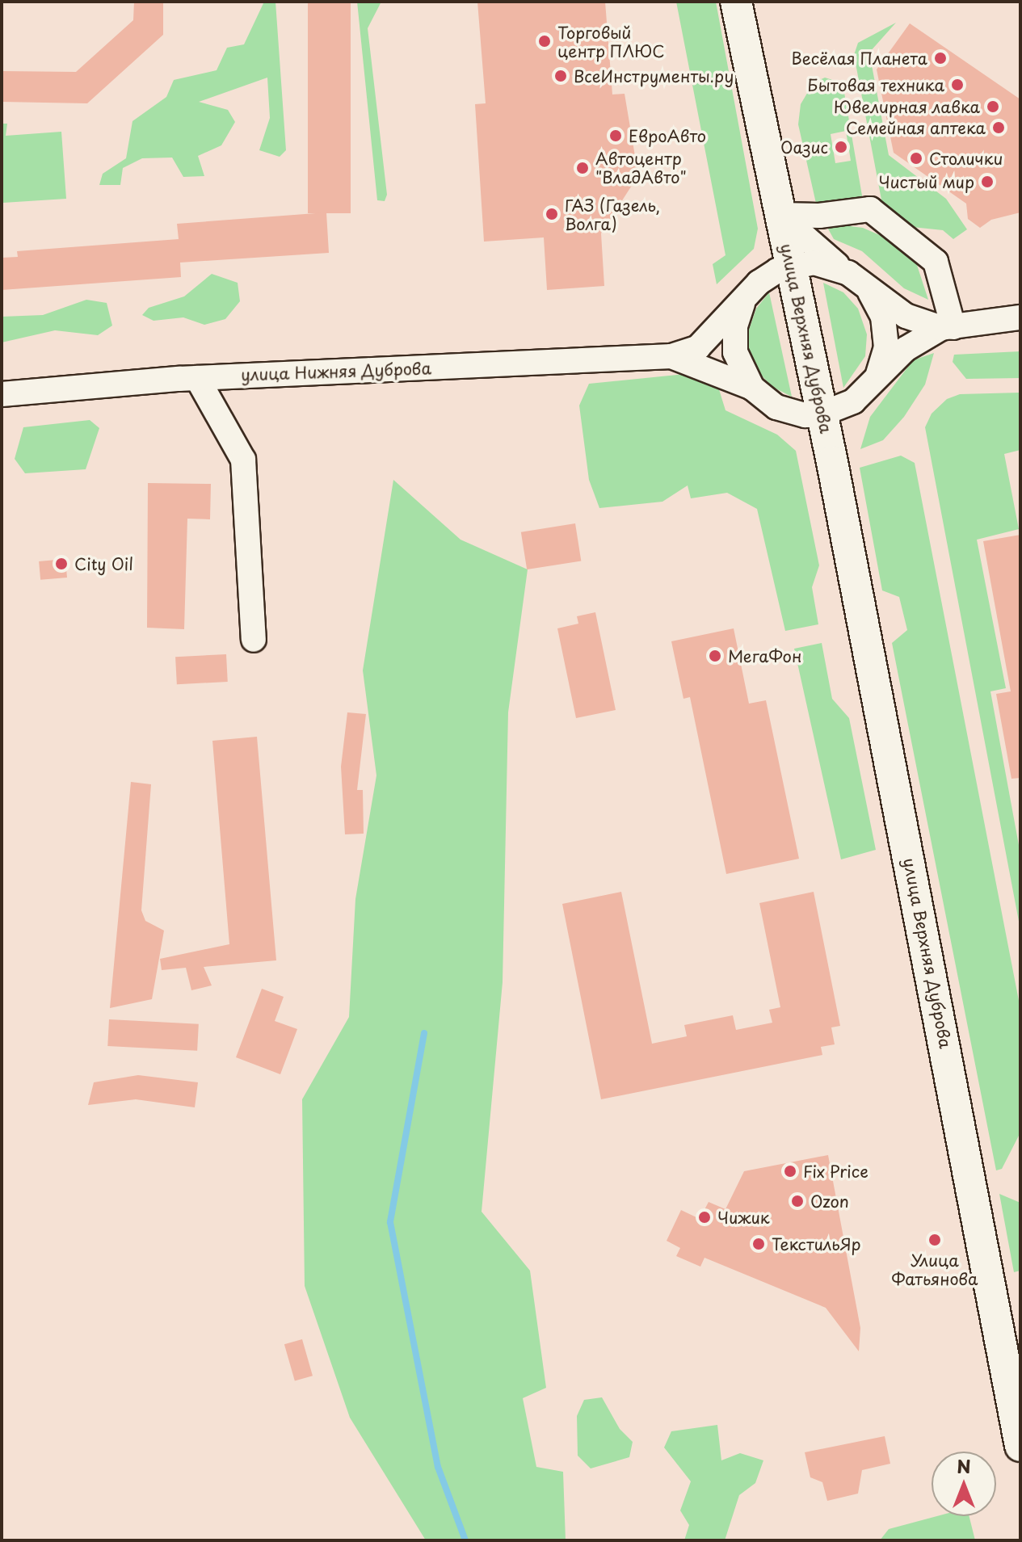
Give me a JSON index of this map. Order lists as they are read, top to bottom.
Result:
{
  "streets": {
    "main road": ["улица Верхняя Дуброва"],
    "street": ["улица Нижняя Дуброва"]
  },
  "crossings": [
    ["улица Верхняя Дуброва", "улица Нижняя Дуброва"]
  ],
  "places": [
    "Торговый центр ПЛЮС",
    "Весёлая Планета",
    "ВсеИнструменты.ру",
    "Бытовая техника",
    "Ювелирная лавка",
    "Семейная аптека",
    "ЕвроАвто",
    "Оазис",
    "Столички",
    "Автоцентр \"ВладАвто\"",
    "Чистый мир",
    "ГАЗ (Газель, Волга)",
    "City Oil",
    "МегаФон",
    "Fix Price",
    "Ozon",
    "Чижик",
    "Улица Фатьянова",
    "ТекстильЯр"
  ],
  "north": "top"
}
